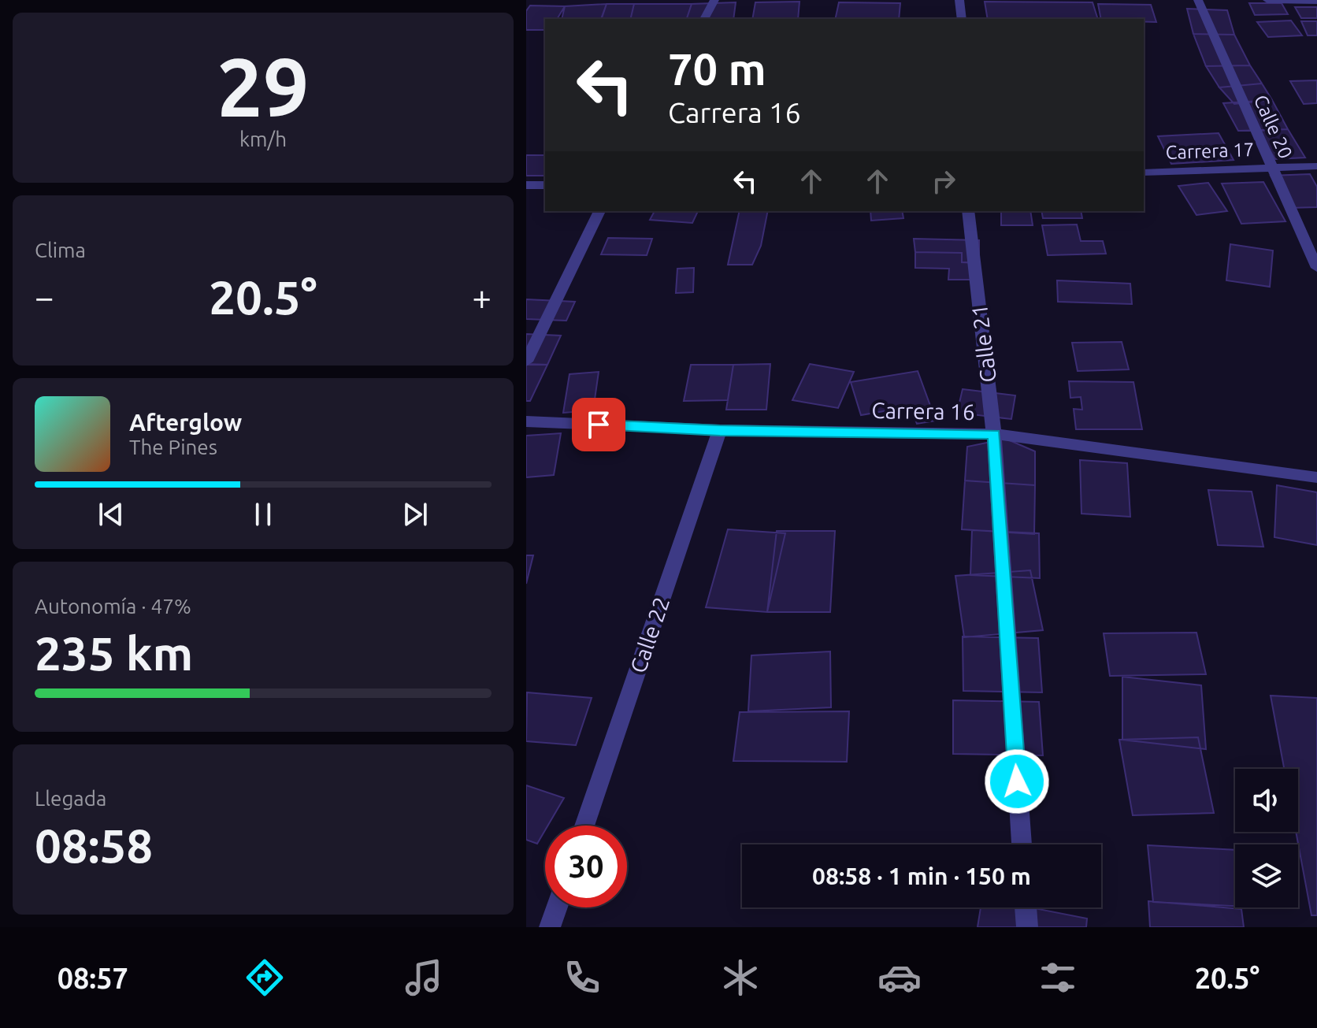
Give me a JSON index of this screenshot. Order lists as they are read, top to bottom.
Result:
{
  "streets": {
    "street": [
      "Calle 20",
      "Carrera 17",
      "Calle 21",
      "Carrera 16",
      "Calle 22"
    ]
  },
  "crossings": [
    ["Calle 20", "Carrera 17"],
    ["Calle 21", "Carrera 16"],
    ["Carrera 16", "Calle 22"]
  ],
  "page": {
    "tile": [
      ["29", "km/h"],
      "Clima",
      ["Autonomía · 47%", "235 km"],
      ["Llegada", "08:58"]
    ],
    "turn": ["70 m", "Carrera 16"],
    "heat": ["−", "20.5°", "+"],
    "song": ["Afterglow", "The Pines"],
    "limit": "30",
    "trip": "08:58 · 1 min · 150 m",
    "tabs": ["08:57", "20.5°"]
  }
}
